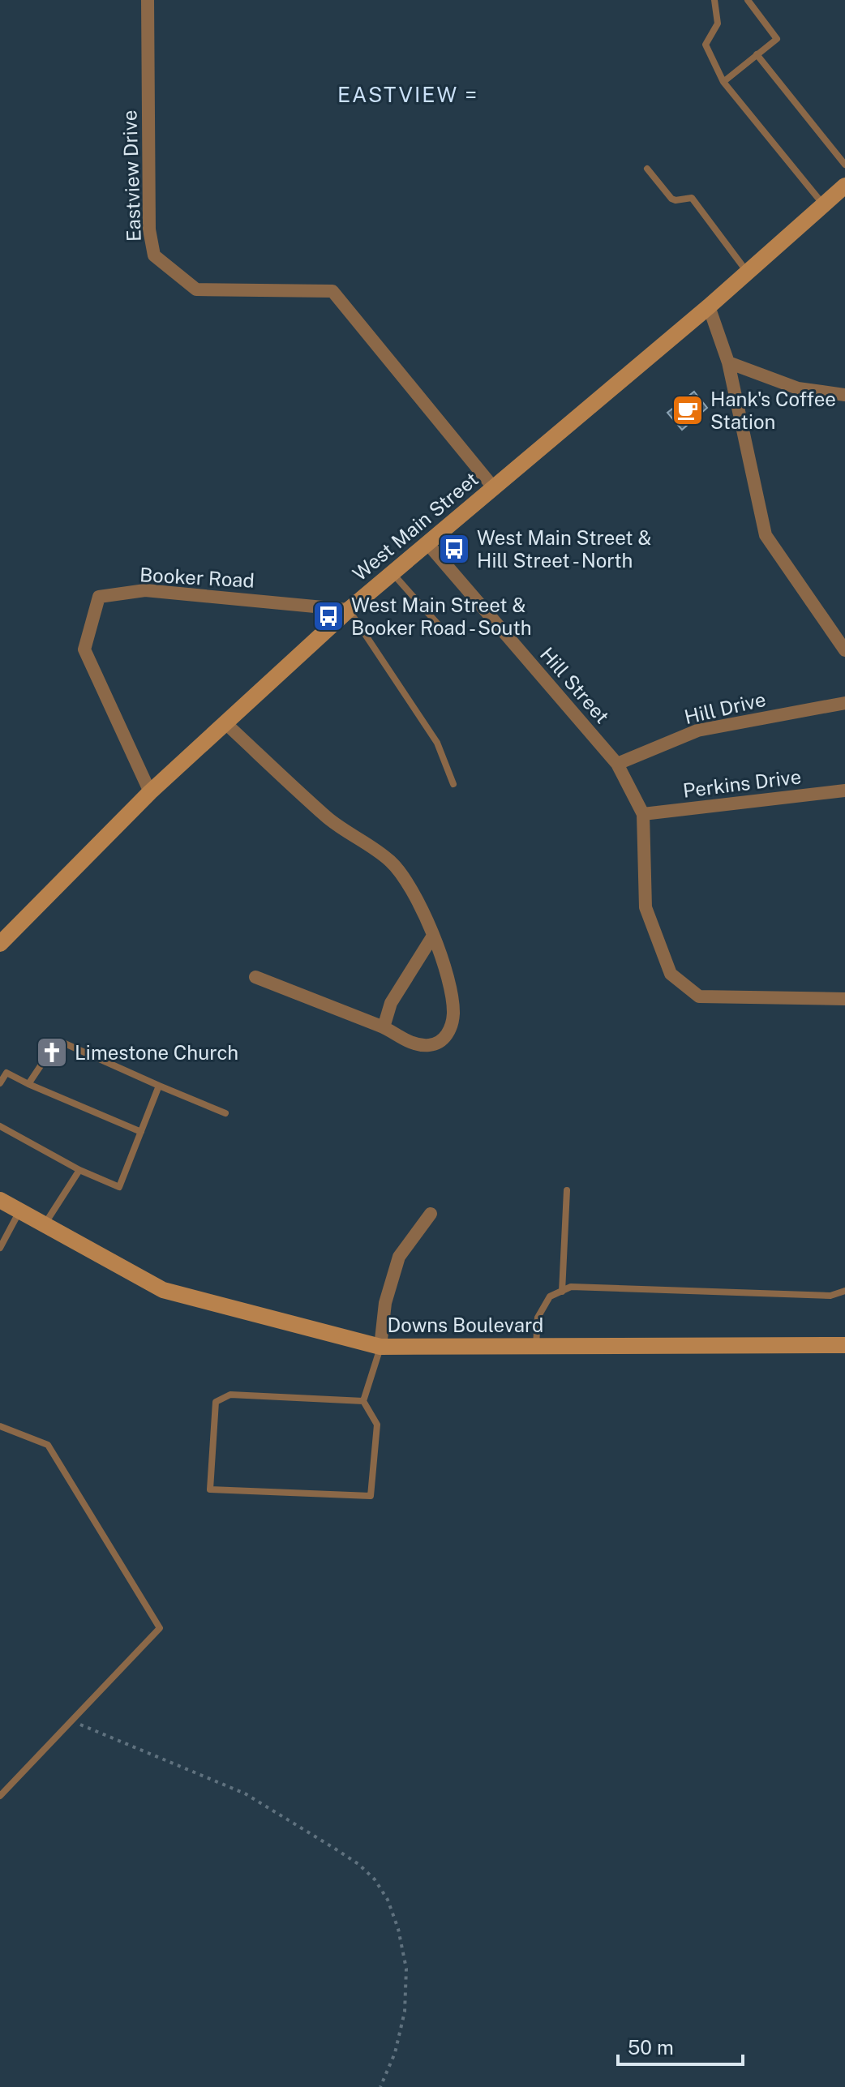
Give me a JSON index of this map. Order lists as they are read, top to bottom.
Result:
{
  "streets": {
    "main road": ["West Main Street", "Downs Boulevard"],
    "street": [
      "Eastview Drive",
      "Booker Road",
      "Hill Street",
      "Hill Drive",
      "Perkins Drive"
    ]
  },
  "crossings": [
    ["Eastview Drive", "West Main Street"],
    ["West Main Street", "Booker Road"],
    ["West Main Street", "Hill Street"],
    ["Hill Street", "Hill Drive"],
    ["Hill Street", "Perkins Drive"]
  ],
  "districts": ["EASTVIEW ="],
  "places": {
    "cafe": ["Hank's Coffee Station"],
    "bus stop": ["West Main Street & Hill Street - North", "West Main Street & Booker Road - South"],
    "church": ["Limestone Church"]
  },
  "scale_bar": "50 m"
}
